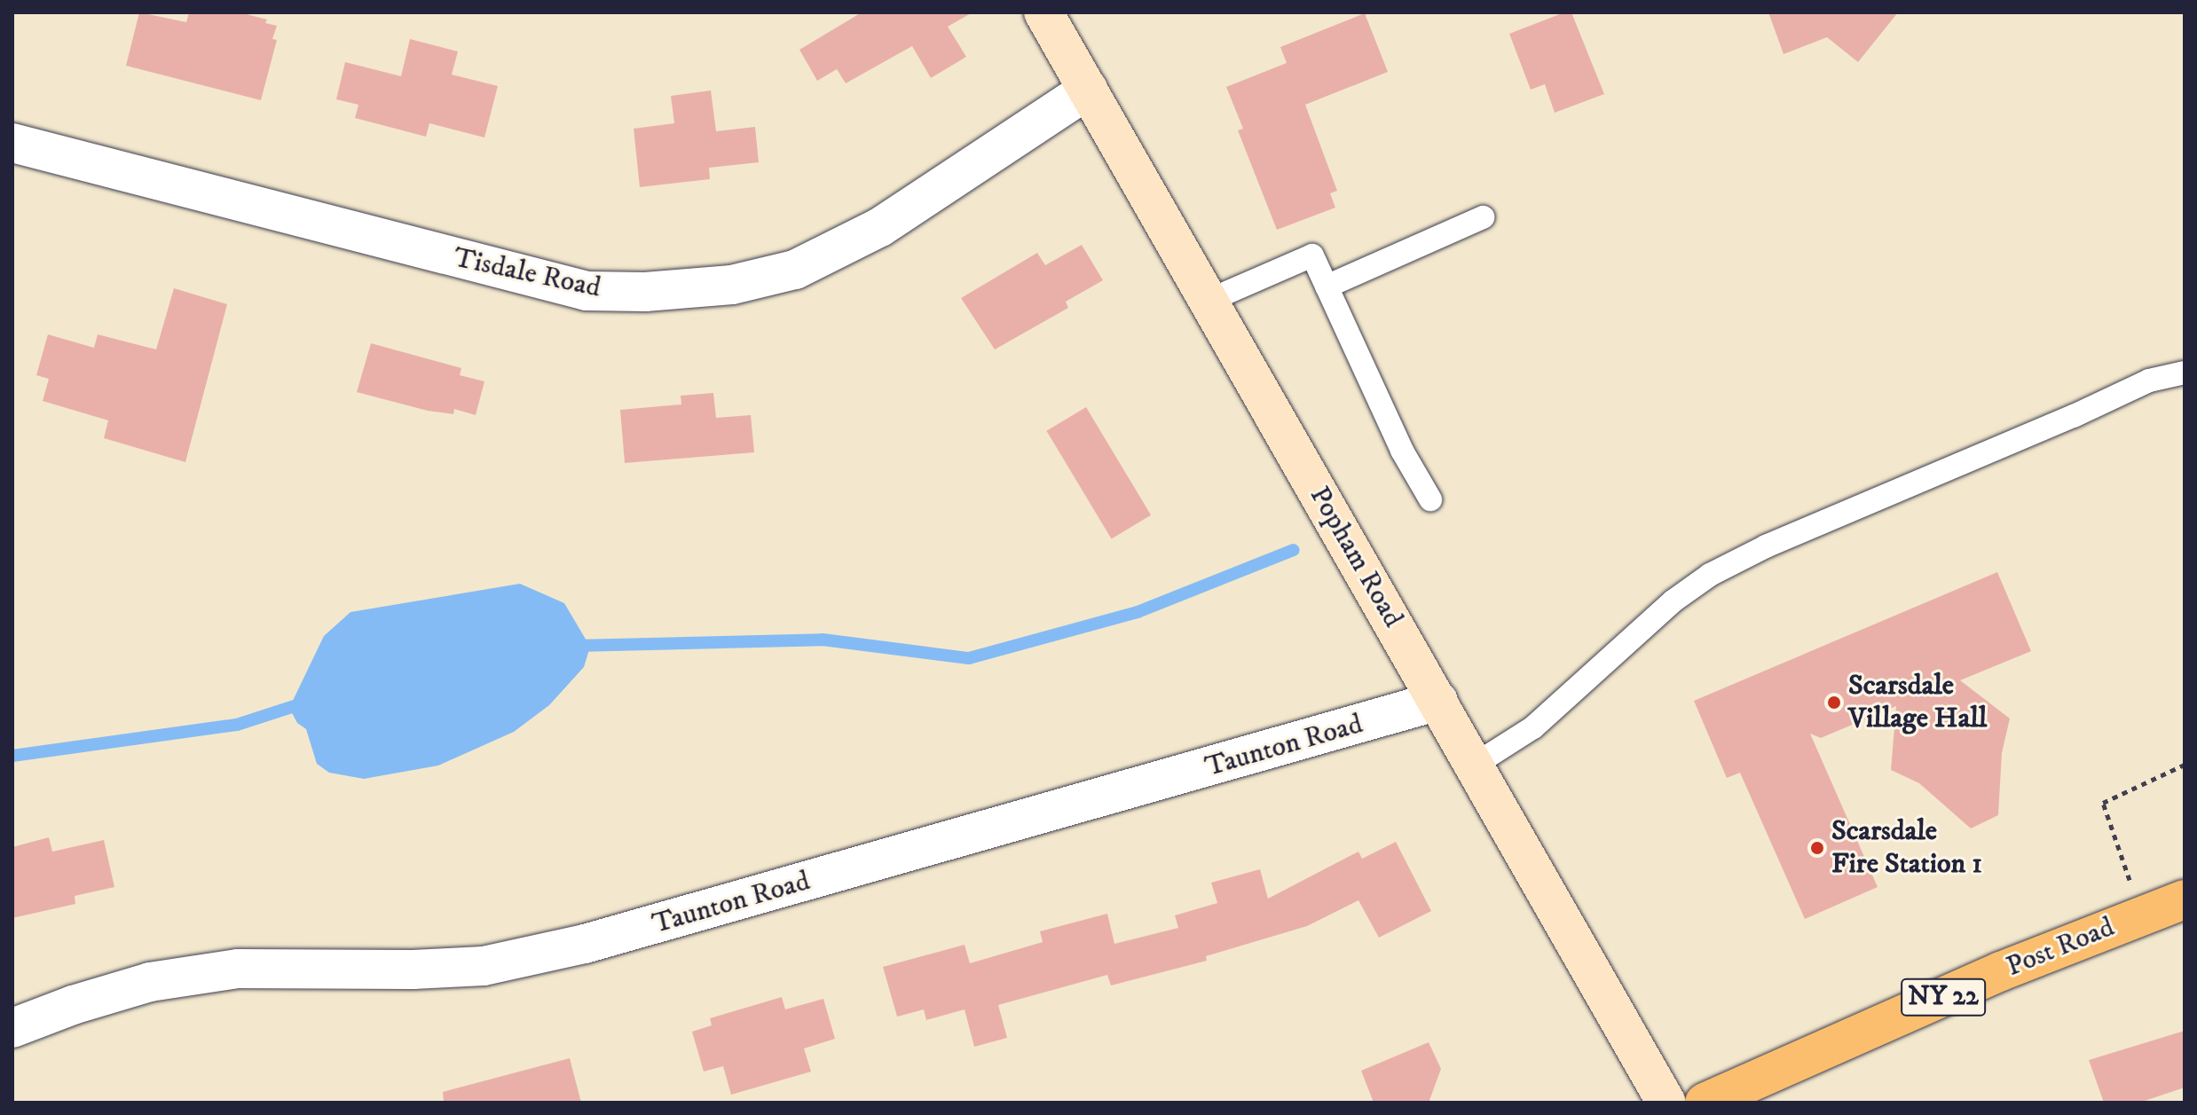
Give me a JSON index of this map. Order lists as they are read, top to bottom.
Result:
{
  "streets": {
    "main road": ["Popham Road", "Post Road", "NY 22"],
    "street": ["Tisdale Road", "Taunton Road"]
  },
  "crossings": [
    ["Tisdale Road", "Popham Road"],
    ["Popham Road", "Taunton Road"]
  ],
  "places": ["Scarsdale Village Hall", "Scarsdale Fire Station 1"]
}
